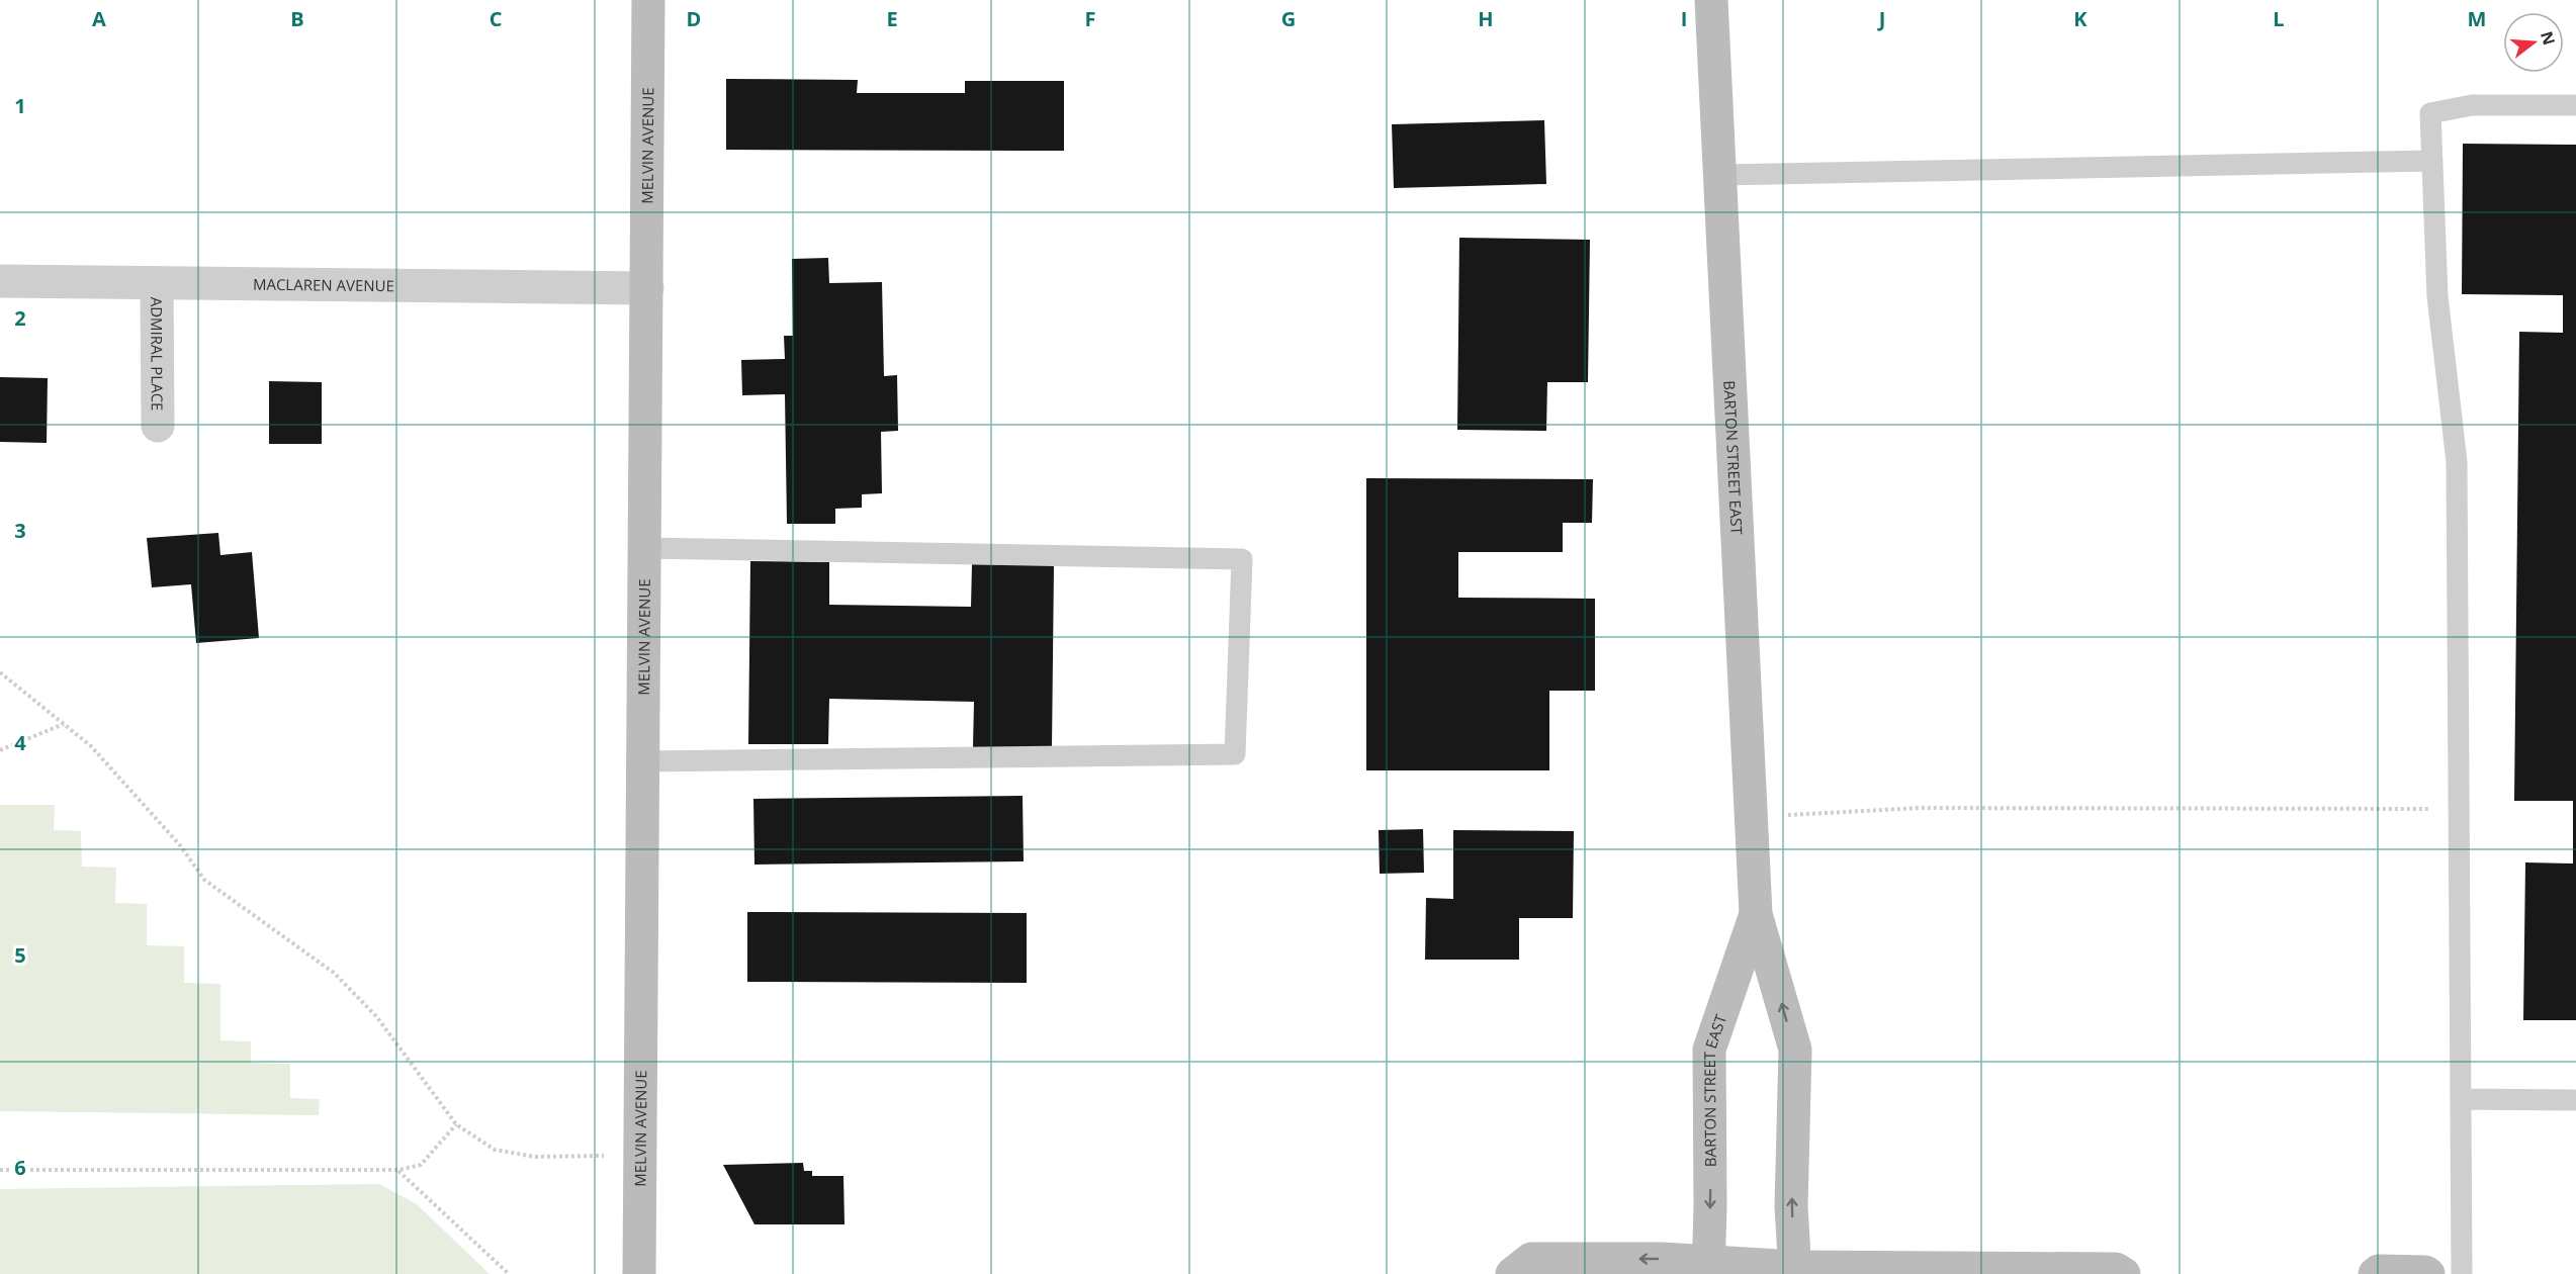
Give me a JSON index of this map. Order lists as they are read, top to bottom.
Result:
{
  "streets": {
    "main road": ["MELVIN AVENUE", "BARTON STREET EAST"],
    "street": ["MACLAREN AVENUE", "ADMIRAL PLACE"]
  },
  "crossings": [
    ["MELVIN AVENUE", "MACLAREN AVENUE"],
    ["MACLAREN AVENUE", "ADMIRAL PLACE"]
  ],
  "north": "right",
  "grid": {
    "columns": [
      "A",
      "B",
      "C",
      "D",
      "E",
      "F",
      "G",
      "H",
      "I",
      "J",
      "K",
      "L",
      "M"
    ],
    "rows": [
      "1",
      "2",
      "3",
      "4",
      "5",
      "6"
    ]
  }
}
